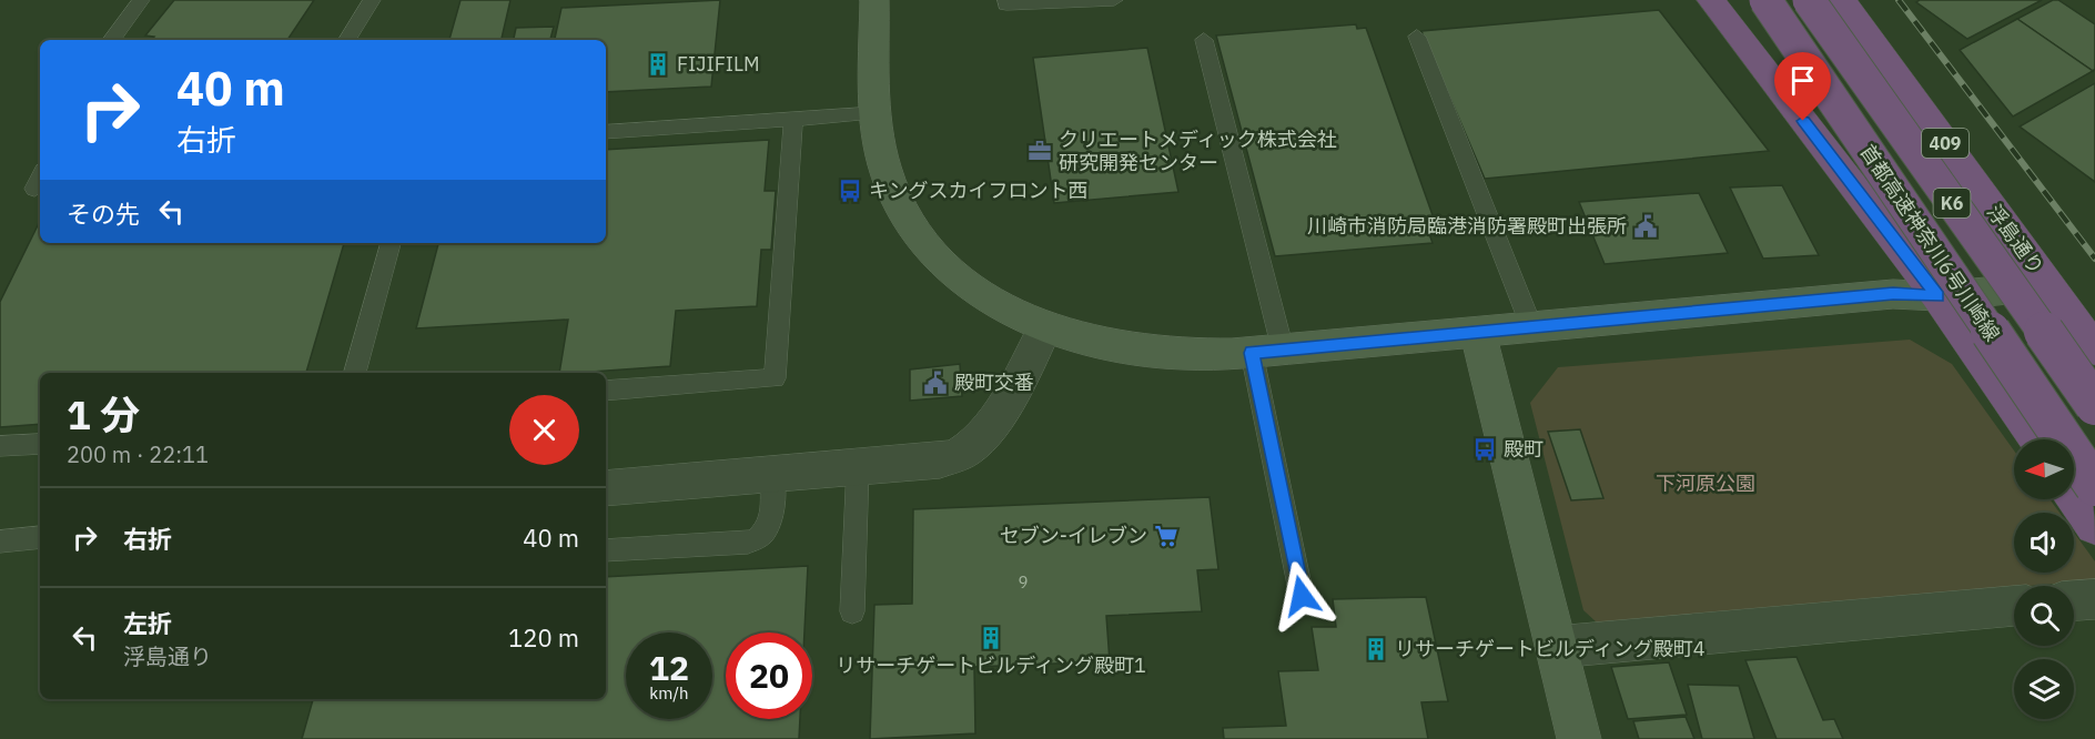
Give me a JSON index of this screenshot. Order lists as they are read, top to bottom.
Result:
{
  "streets": {
    "highway": [
      "409",
      "K6",
      "浮島通り",
      "首都高速神奈川6号川崎線"
    ]
  },
  "parks": ["下河原公園"],
  "places": {
    "building": ["FIJIFILM", "リサーチゲートビルディング殿町1", "リサーチゲートビルディング殿町4"],
    "office": ["クリエートメディック株式会社 研究開発センター"],
    "bus stop": ["キングスカイフロント西", "殿町"],
    "public building": ["川崎市消防局臨港消防署殿町出張所", "殿町交番"],
    "supermarket": ["セブン-イレブン"]
  },
  "house_numbers": ["9"],
  "north": "left",
  "page": {
    "turn": ["40 m", "右折"],
    "then": "その先",
    "heading": ["1 分", "200 m · 22:11"],
    "list": [
      {
        "name": "右折",
        "value": "40 m"
      },
      {
        "name": "左折",
        "note": "浮島通り",
        "value": "120 m"
      }
    ],
    "speed": "12 km/h",
    "limit": "20"
  }
}
